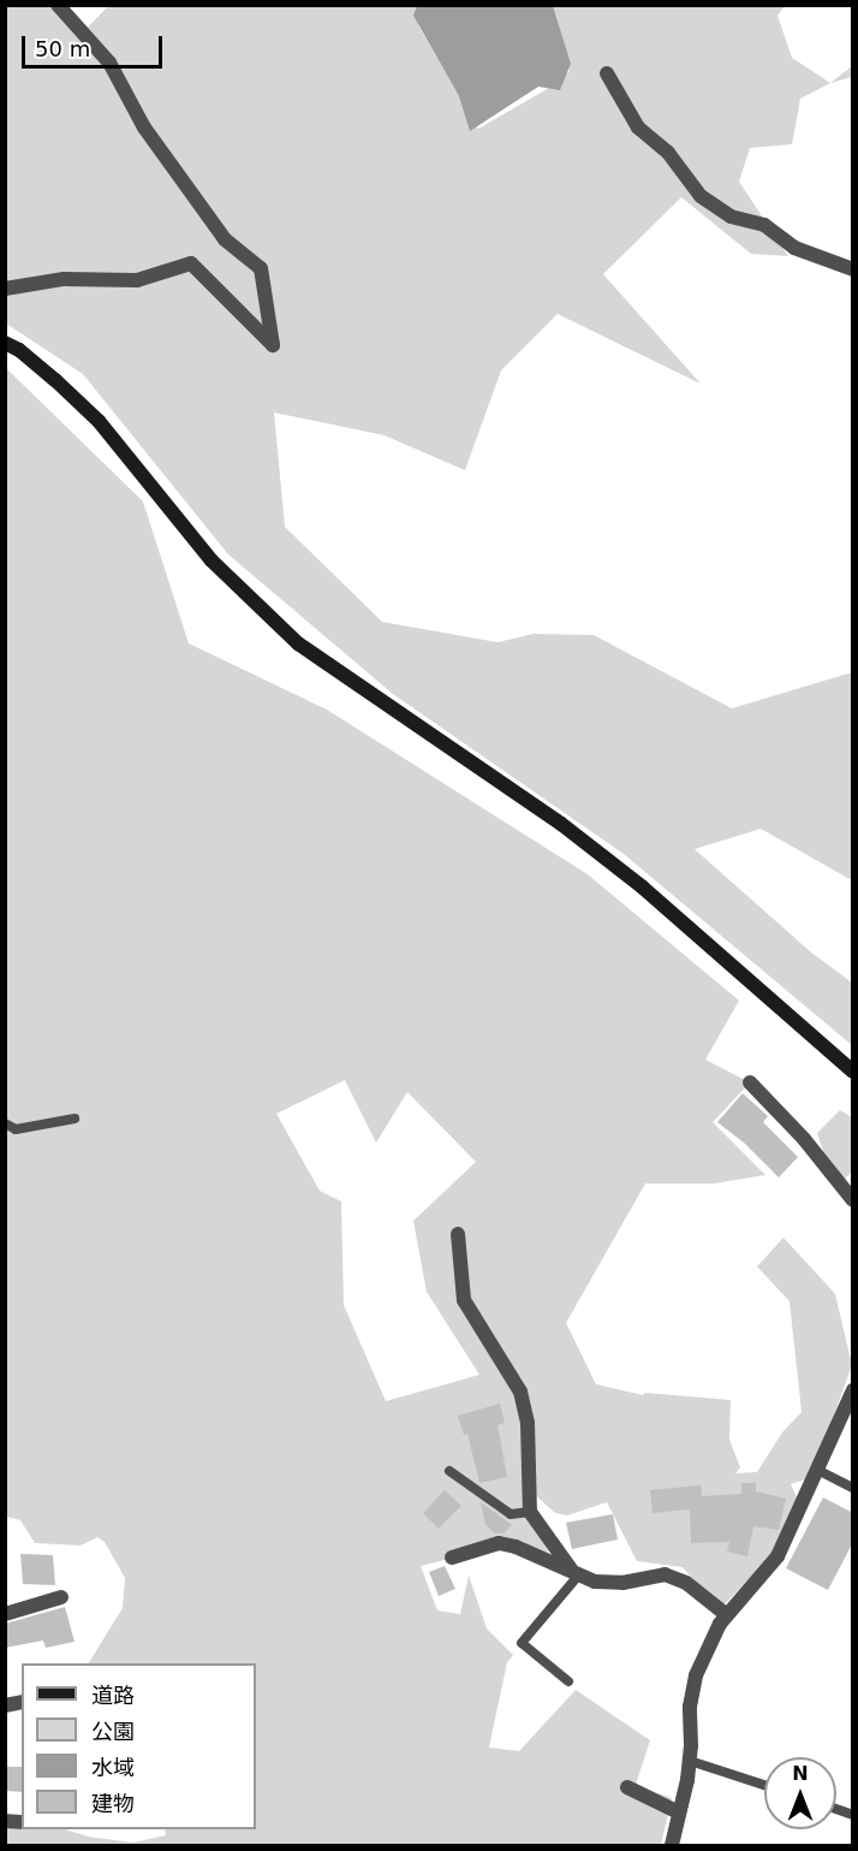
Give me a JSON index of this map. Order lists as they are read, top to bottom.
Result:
{
  "legend": [
    "道路",
    "公園",
    "水域",
    "建物"
  ],
  "scale_bar": "50 m",
  "north": "top"
}
